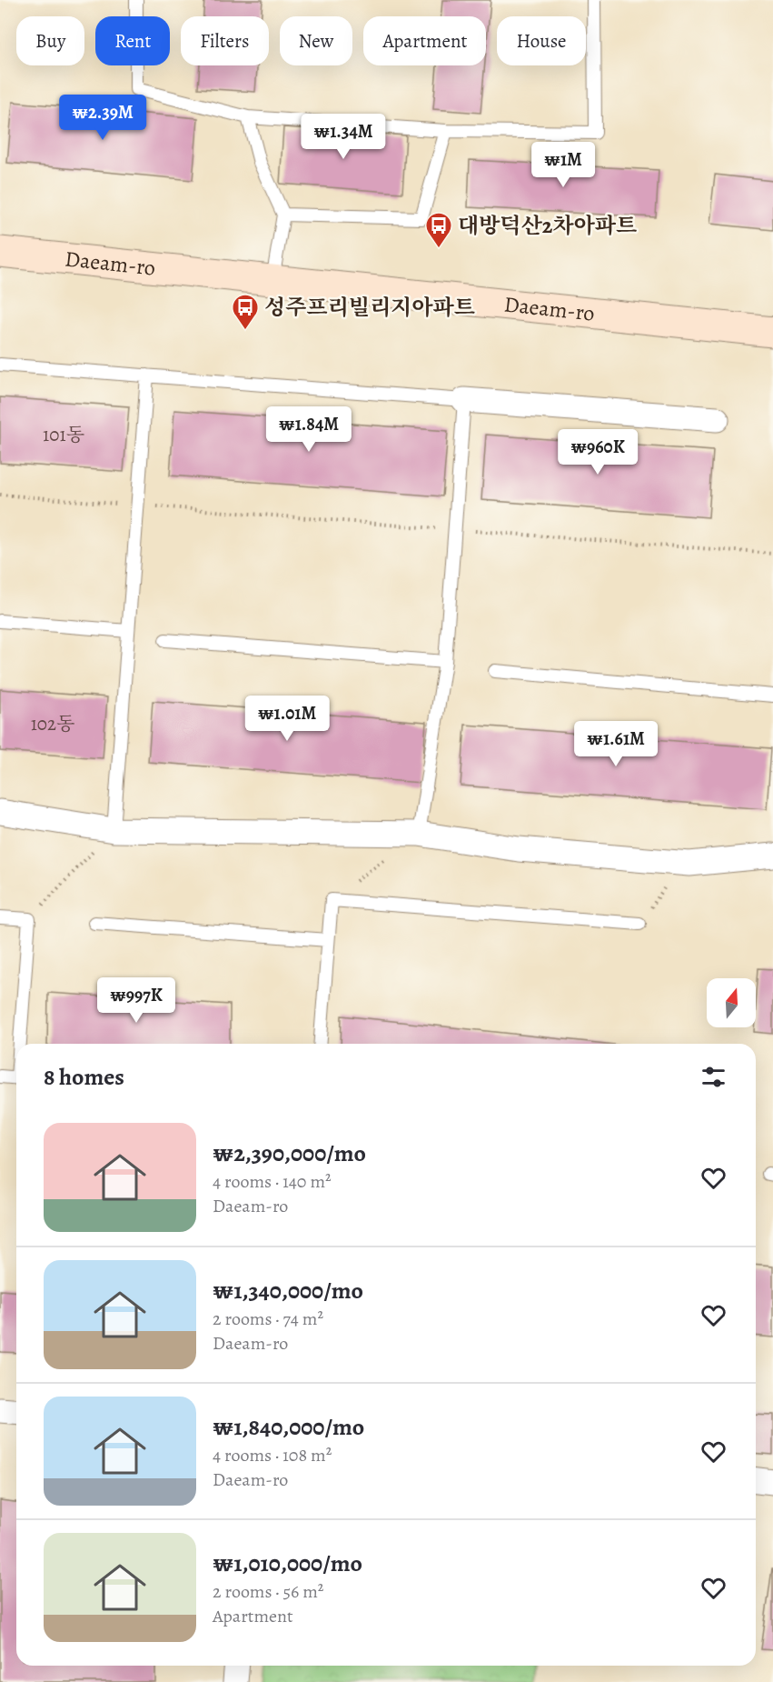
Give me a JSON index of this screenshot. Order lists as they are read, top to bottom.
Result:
{
  "streets": {
    "street": ["Daeam-ro"]
  },
  "places": {
    "bus stop": ["대방덕산2차아파트", "성주프리빌리지아파트"]
  },
  "house_numbers": ["101동", "102동"],
  "north": "top",
  "page": {
    "chip": [
      "Buy",
      "Rent",
      "Filters",
      "New",
      "Apartment",
      "House"
    ],
    "price": [
      "₩2.39M",
      "₩1.34M",
      "₩1M",
      "₩1.84M",
      "₩960K",
      "₩1.01M",
      "₩1.61M",
      "₩997K"
    ],
    "heading": "8 homes",
    "list": [
      {
        "name": "₩2,390,000/mo",
        "note": "4 rooms · 140 m² · Daeam-ro"
      },
      {
        "name": "₩1,340,000/mo",
        "note": "2 rooms · 74 m² · Daeam-ro"
      },
      {
        "name": "₩1,840,000/mo",
        "note": "4 rooms · 108 m² · Daeam-ro"
      },
      {
        "name": "₩1,010,000/mo",
        "note": "2 rooms · 56 m² · Apartment"
      }
    ]
  }
}
